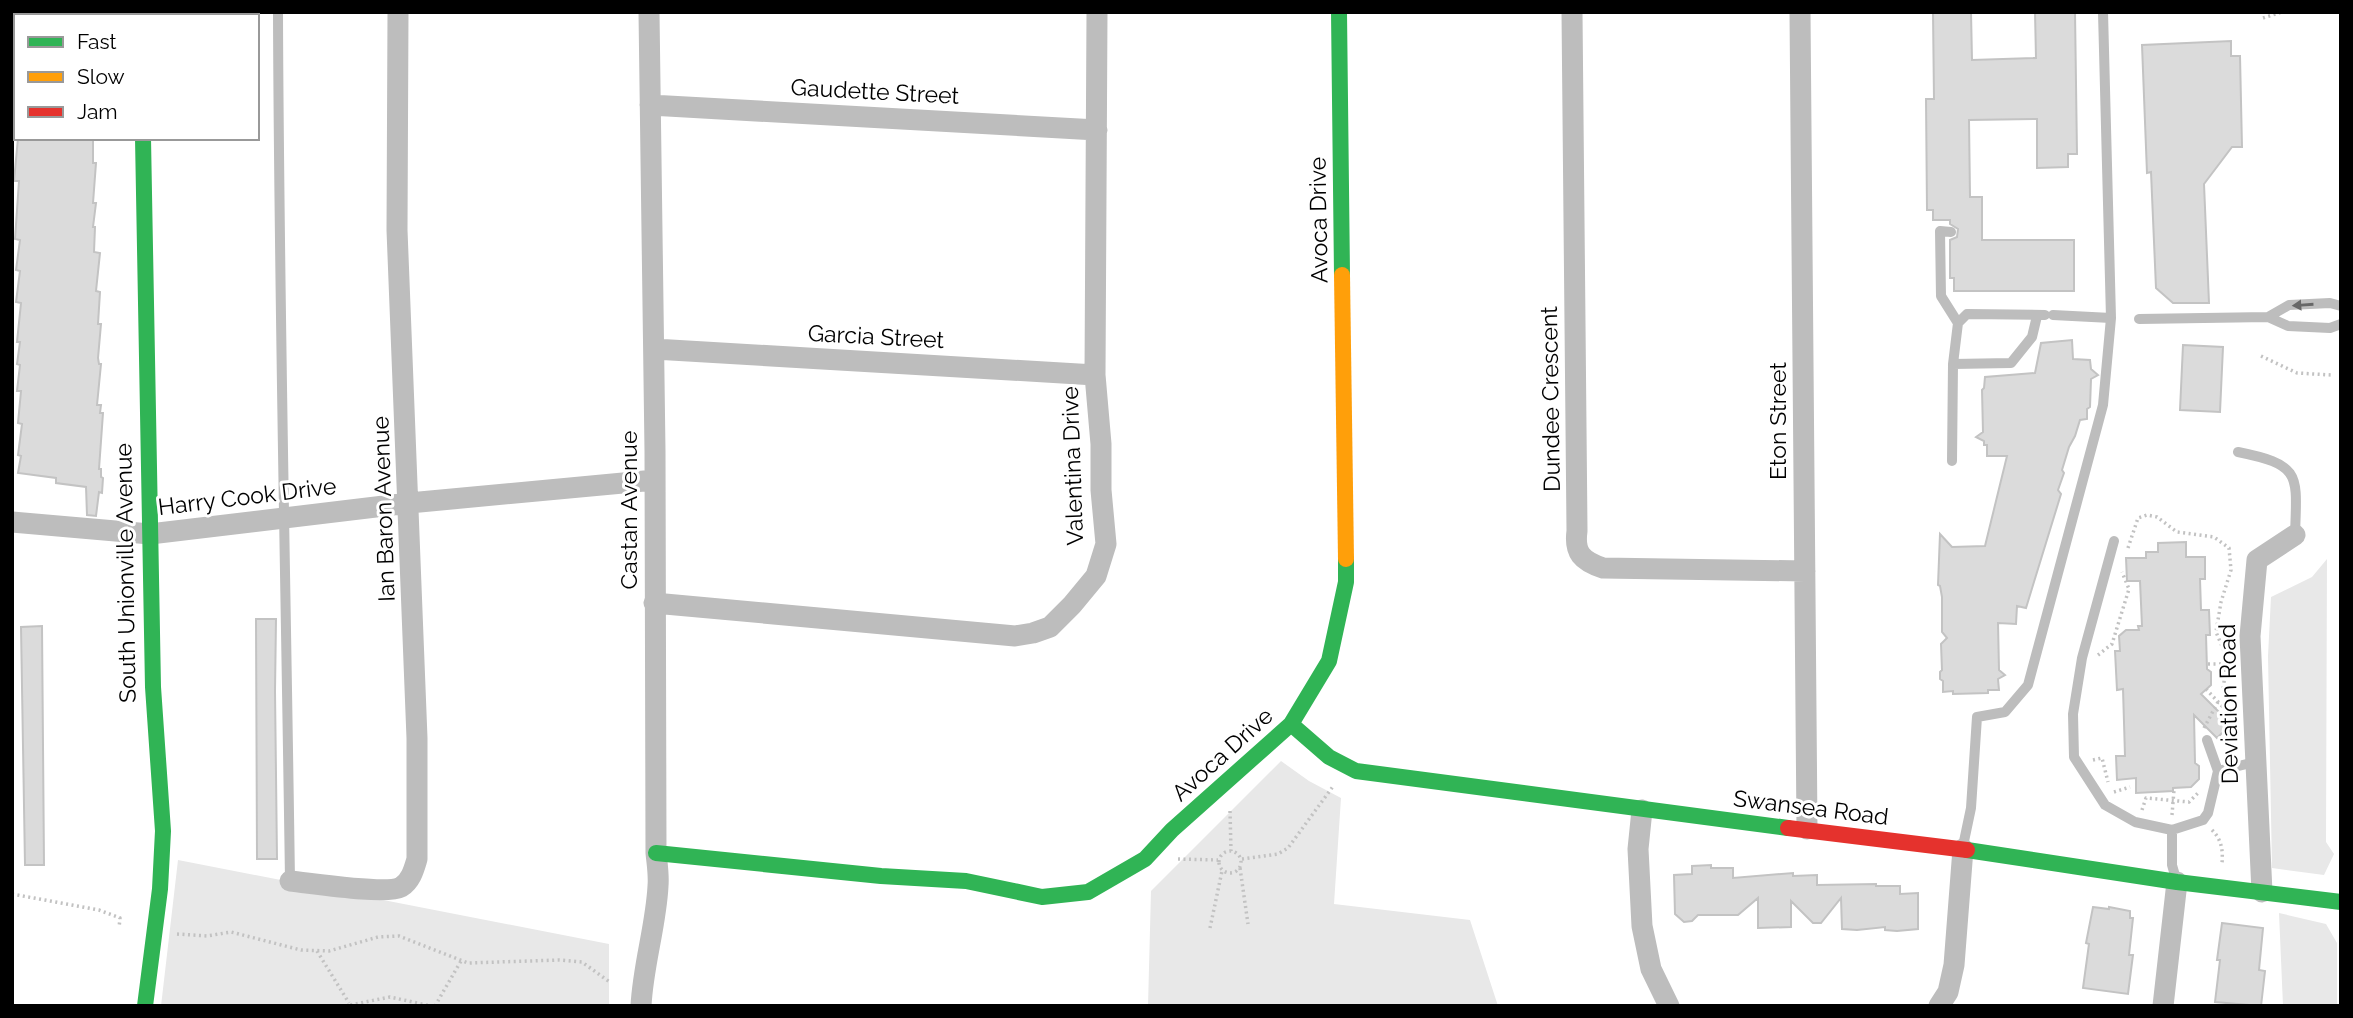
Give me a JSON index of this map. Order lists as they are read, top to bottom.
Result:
{
  "streets": {
    "street": [
      "Gaudette Street",
      "Avoca Drive",
      "Garcia Street",
      "Dundee Crescent",
      "Eton Street",
      "Valentina Drive",
      "Harry Cook Drive",
      "Ian Baron Avenue",
      "Castan Avenue",
      "South Unionville Avenue",
      "Deviation Road",
      "Swansea Road"
    ]
  },
  "crossings": [
    ["Gaudette Street", "Valentina Drive"],
    ["Gaudette Street", "Castan Avenue"],
    ["Avoca Drive", "Castan Avenue"],
    ["Avoca Drive", "Swansea Road"],
    ["Garcia Street", "Valentina Drive"],
    ["Garcia Street", "Castan Avenue"],
    ["Dundee Crescent", "Eton Street"],
    ["Eton Street", "Swansea Road"],
    ["Valentina Drive", "Castan Avenue"],
    ["Harry Cook Drive", "Ian Baron Avenue"],
    ["Harry Cook Drive", "Castan Avenue"],
    ["Harry Cook Drive", "South Unionville Avenue"],
    ["Deviation Road", "Swansea Road"]
  ],
  "legend": ["Fast", "Slow", "Jam"]
}
